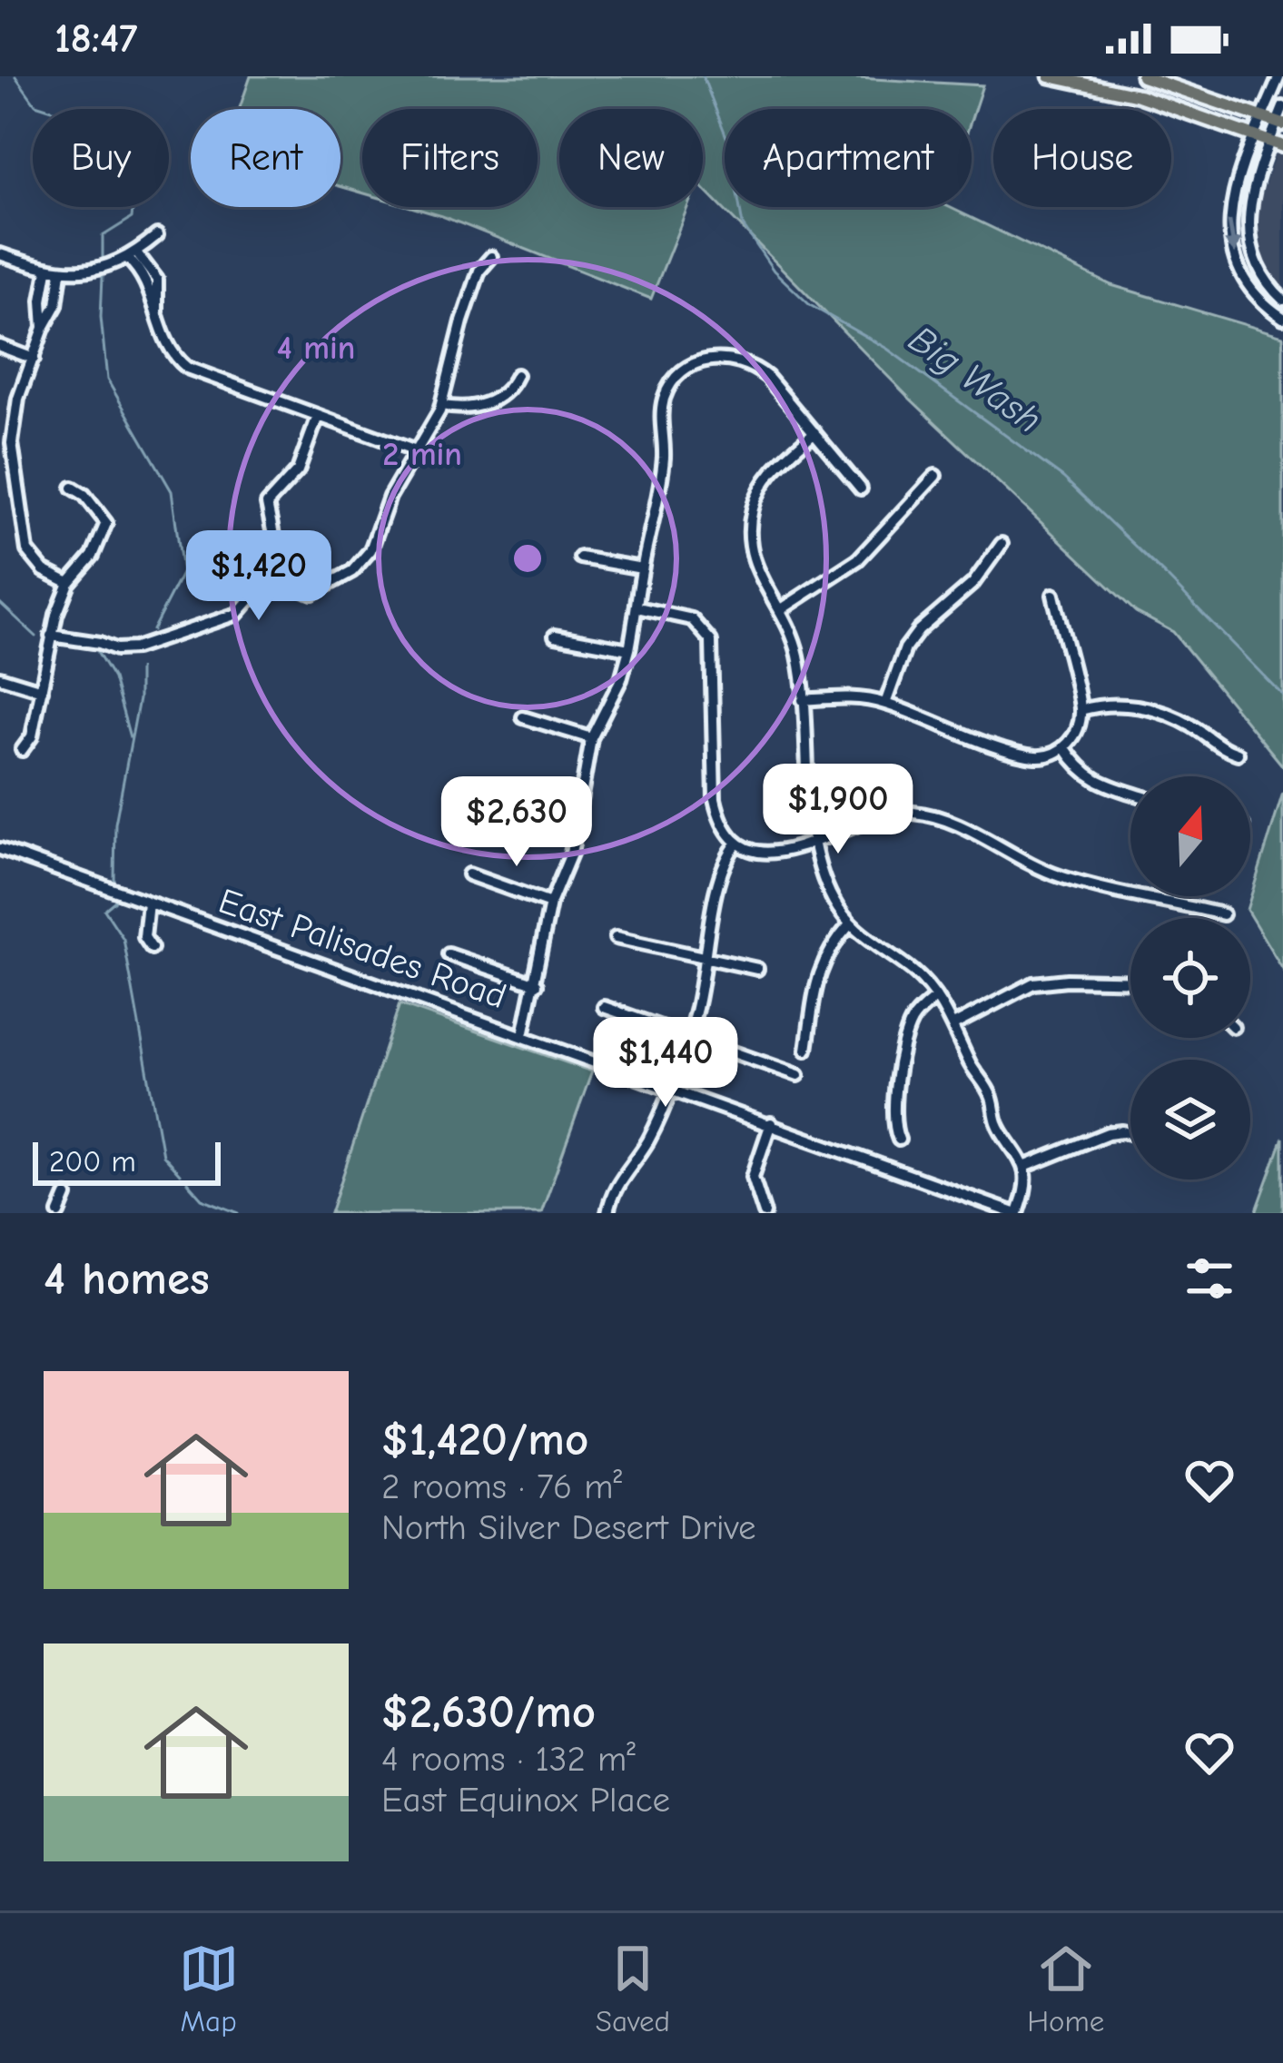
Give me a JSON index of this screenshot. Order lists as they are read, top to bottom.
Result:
{
  "streets": {
    "street": ["East Palisades Road"]
  },
  "water": ["Big Wash"],
  "scale_bar": "200 m",
  "north": "top",
  "page": {
    "status": "18:47",
    "chip": [
      "Buy",
      "Rent",
      "Filters",
      "New",
      "Apartment",
      "House"
    ],
    "price": [
      "$1,420",
      "$1,900",
      "$2,630",
      "$1,440"
    ],
    "scale": "200 m",
    "heading": "4 homes",
    "list": [
      {
        "name": "$1,420/mo",
        "note": "2 rooms · 76 m² · North Silver Desert Drive"
      },
      {
        "name": "$2,630/mo",
        "note": "4 rooms · 132 m² · East Equinox Place"
      }
    ],
    "tabs": ["Map", "Saved", "Home"]
  },
  "rings": ["4 min", "2 min"]
}
